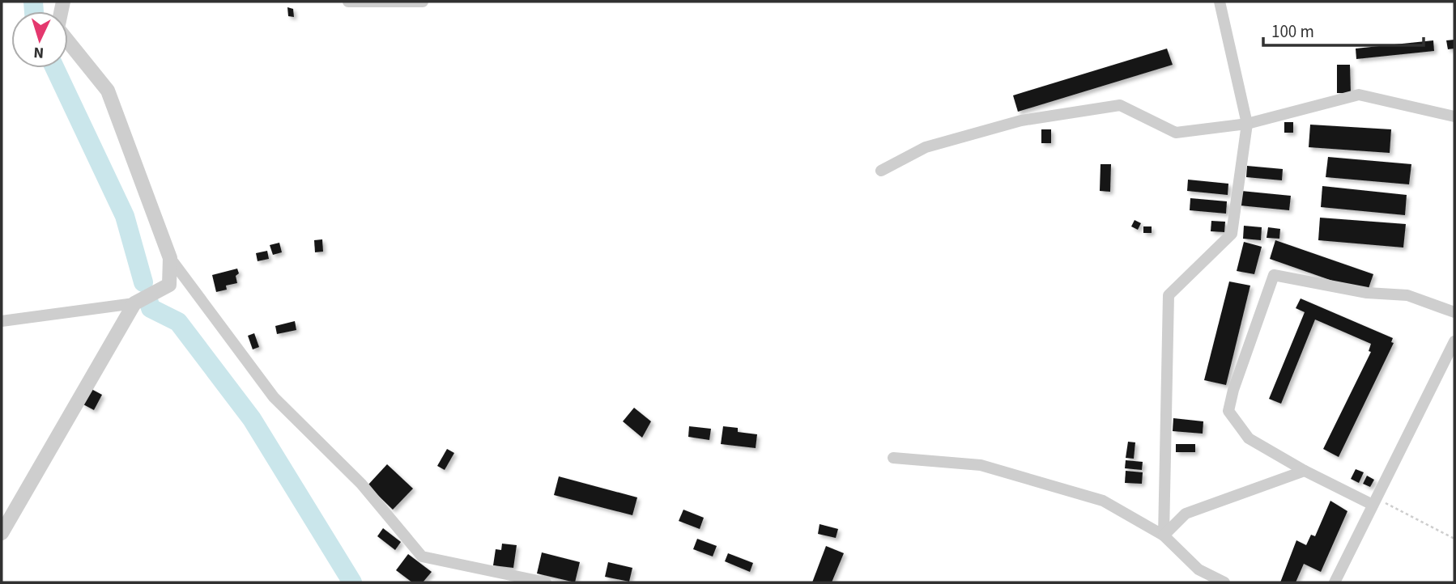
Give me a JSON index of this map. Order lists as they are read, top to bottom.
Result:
{
  "scale_bar": "100 m",
  "north": "bottom"
}
